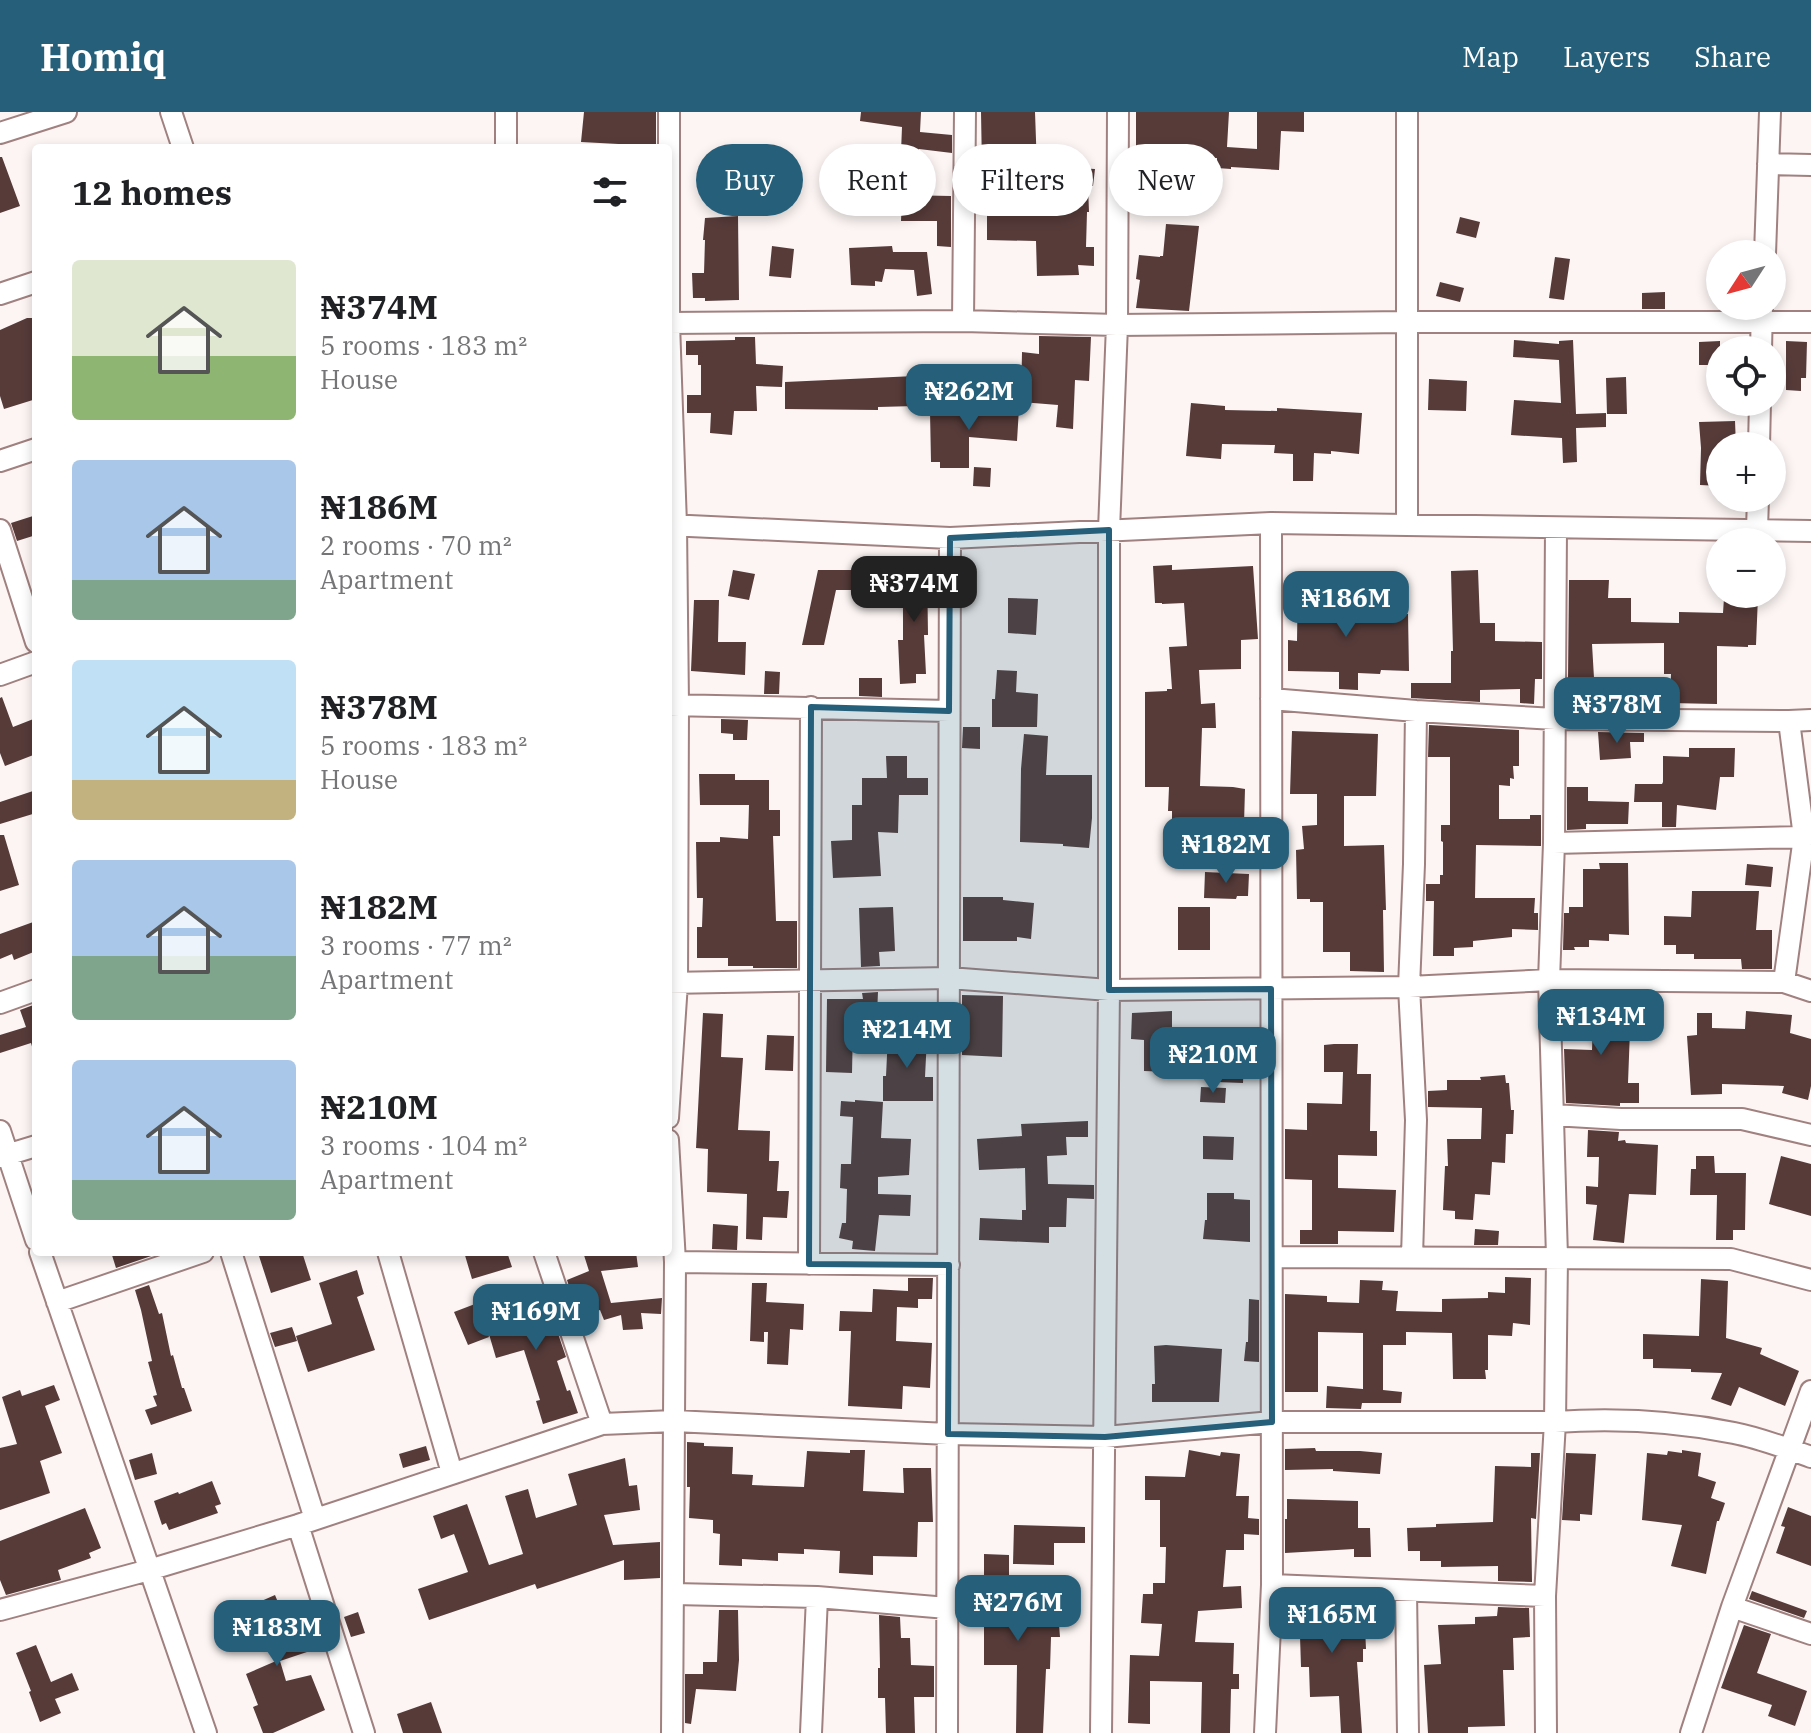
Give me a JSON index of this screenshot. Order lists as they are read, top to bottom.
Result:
{
  "north": "bottom left",
  "page": {
    "header": "Homiq",
    "nav": ["Map", "Layers", "Share"],
    "chip": [
      "Buy",
      "Rent",
      "Filters",
      "New"
    ],
    "heading": "12 homes",
    "map_buttons": ["+", "−"],
    "list": [
      {
        "name": "₦374M",
        "note": "5 rooms · 183 m² · House"
      },
      {
        "name": "₦186M",
        "note": "2 rooms · 70 m² · Apartment"
      },
      {
        "name": "₦378M",
        "note": "5 rooms · 183 m² · House"
      },
      {
        "name": "₦182M",
        "note": "3 rooms · 77 m² · Apartment"
      },
      {
        "name": "₦210M",
        "note": "3 rooms · 104 m² · Apartment"
      }
    ],
    "price": [
      "₦262M",
      "₦374M",
      "₦186M",
      "₦378M",
      "₦182M",
      "₦134M",
      "₦214M",
      "₦210M",
      "₦169M",
      "₦276M",
      "₦165M",
      "₦183M"
    ]
  }
}
